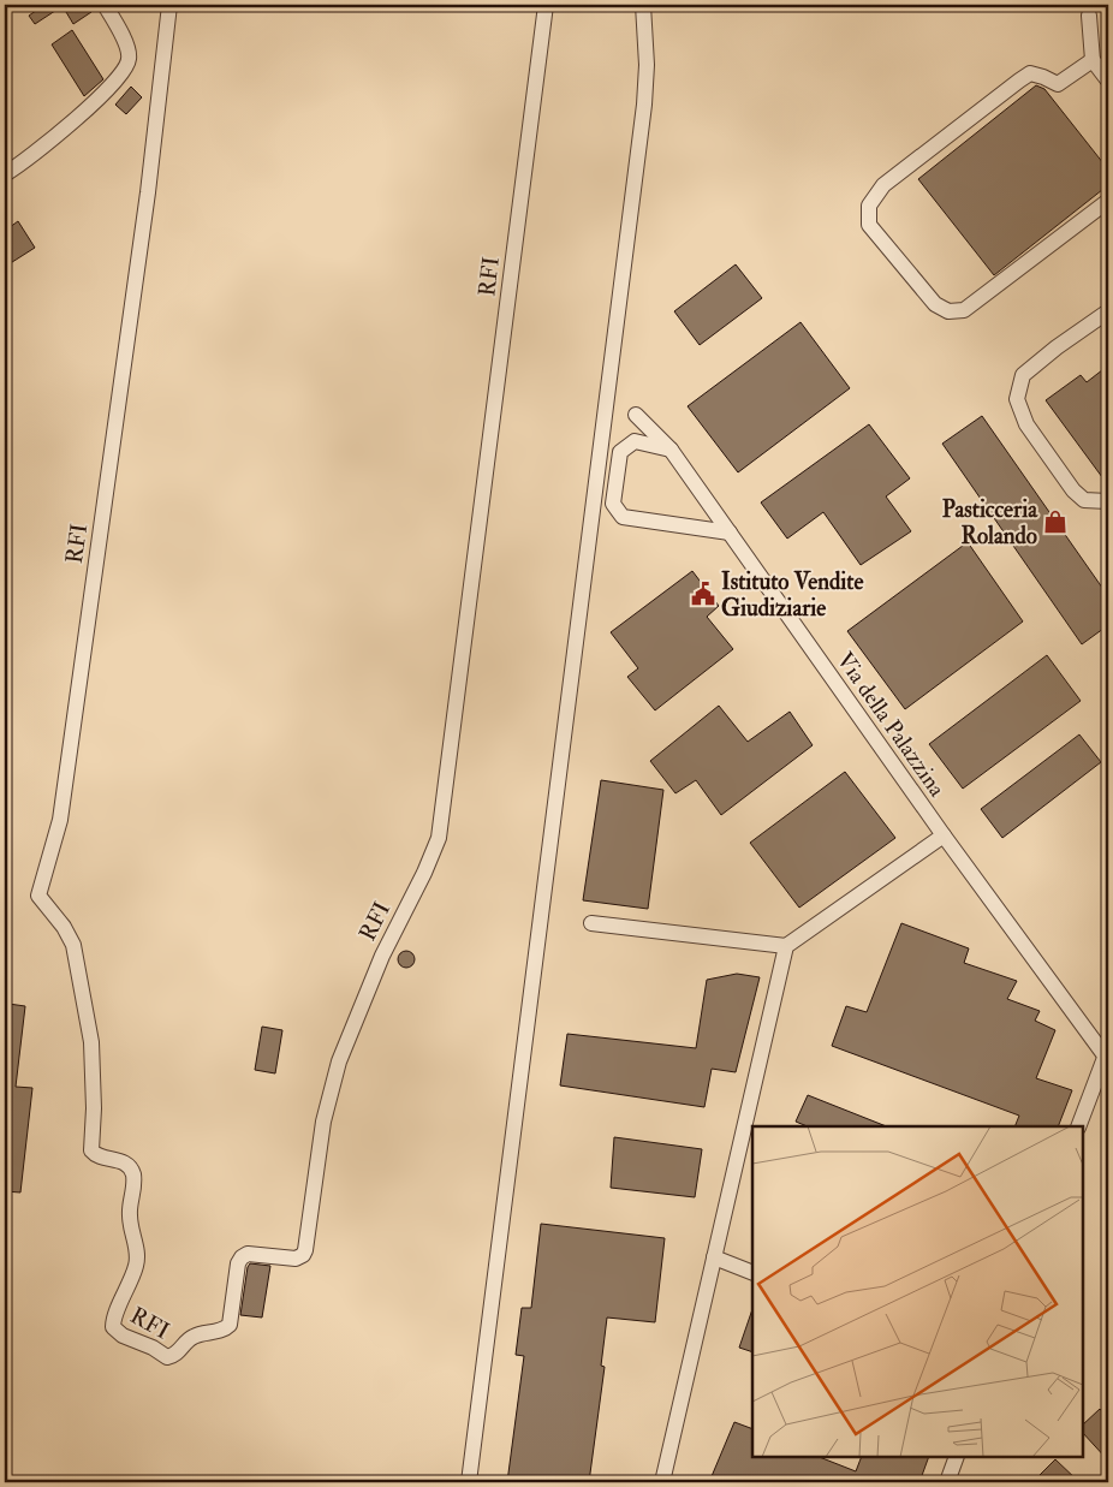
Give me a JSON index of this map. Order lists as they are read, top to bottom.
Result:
{
  "streets": {
    "street": ["RFI", "Via della Palazzina"]
  },
  "places": {
    "shop": ["Pasticceria Rolando"],
    "public building": ["Istituto Vendite Giudiziarie"]
  }
}
